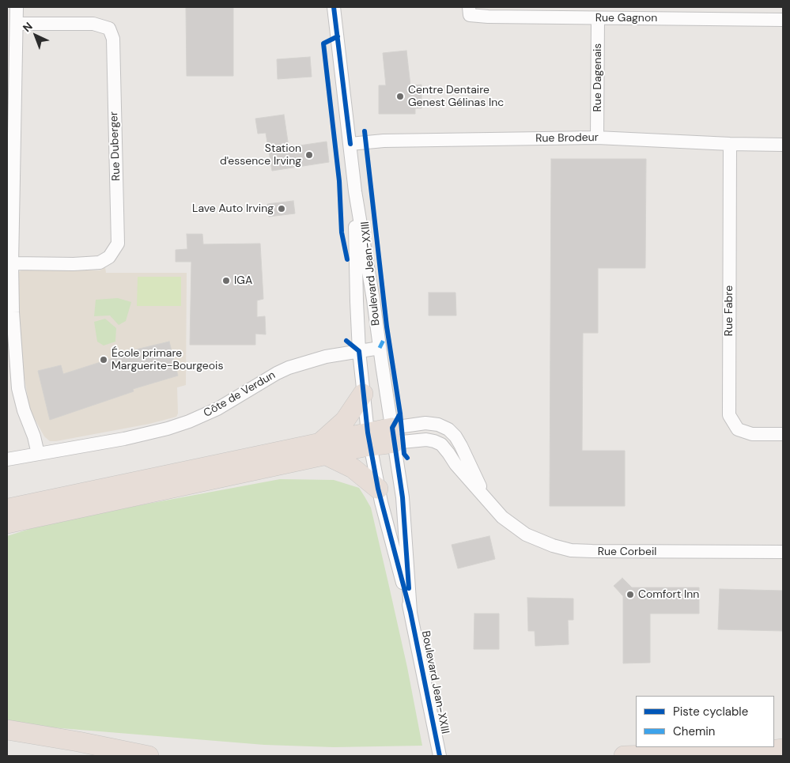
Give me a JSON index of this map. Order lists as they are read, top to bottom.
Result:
{
  "streets": {
    "street": [
      "Rue Gagnon",
      "Rue Dagenais",
      "Rue Brodeur",
      "Rue Duberger",
      "Boulevard Jean-XXIII",
      "Rue Fabre",
      "Côte de Verdun",
      "Rue Corbeil"
    ]
  },
  "crossings": [
    ["Rue Gagnon", "Rue Dagenais"],
    ["Rue Dagenais", "Rue Brodeur"],
    ["Rue Brodeur", "Boulevard Jean-XXIII"],
    ["Rue Brodeur", "Rue Fabre"],
    ["Boulevard Jean-XXIII", "Côte de Verdun"],
    ["Boulevard Jean-XXIII", "Rue Corbeil"]
  ],
  "places": [
    "Centre Dentaire Genest Gélinas Inc",
    "Station d'essence Irving",
    "Lave Auto Irving",
    "IGA",
    "École primare Marguerite-Bourgeois",
    "Comfort Inn"
  ],
  "legend": ["Piste cyclable", "Chemin"],
  "north": "top left"
}
